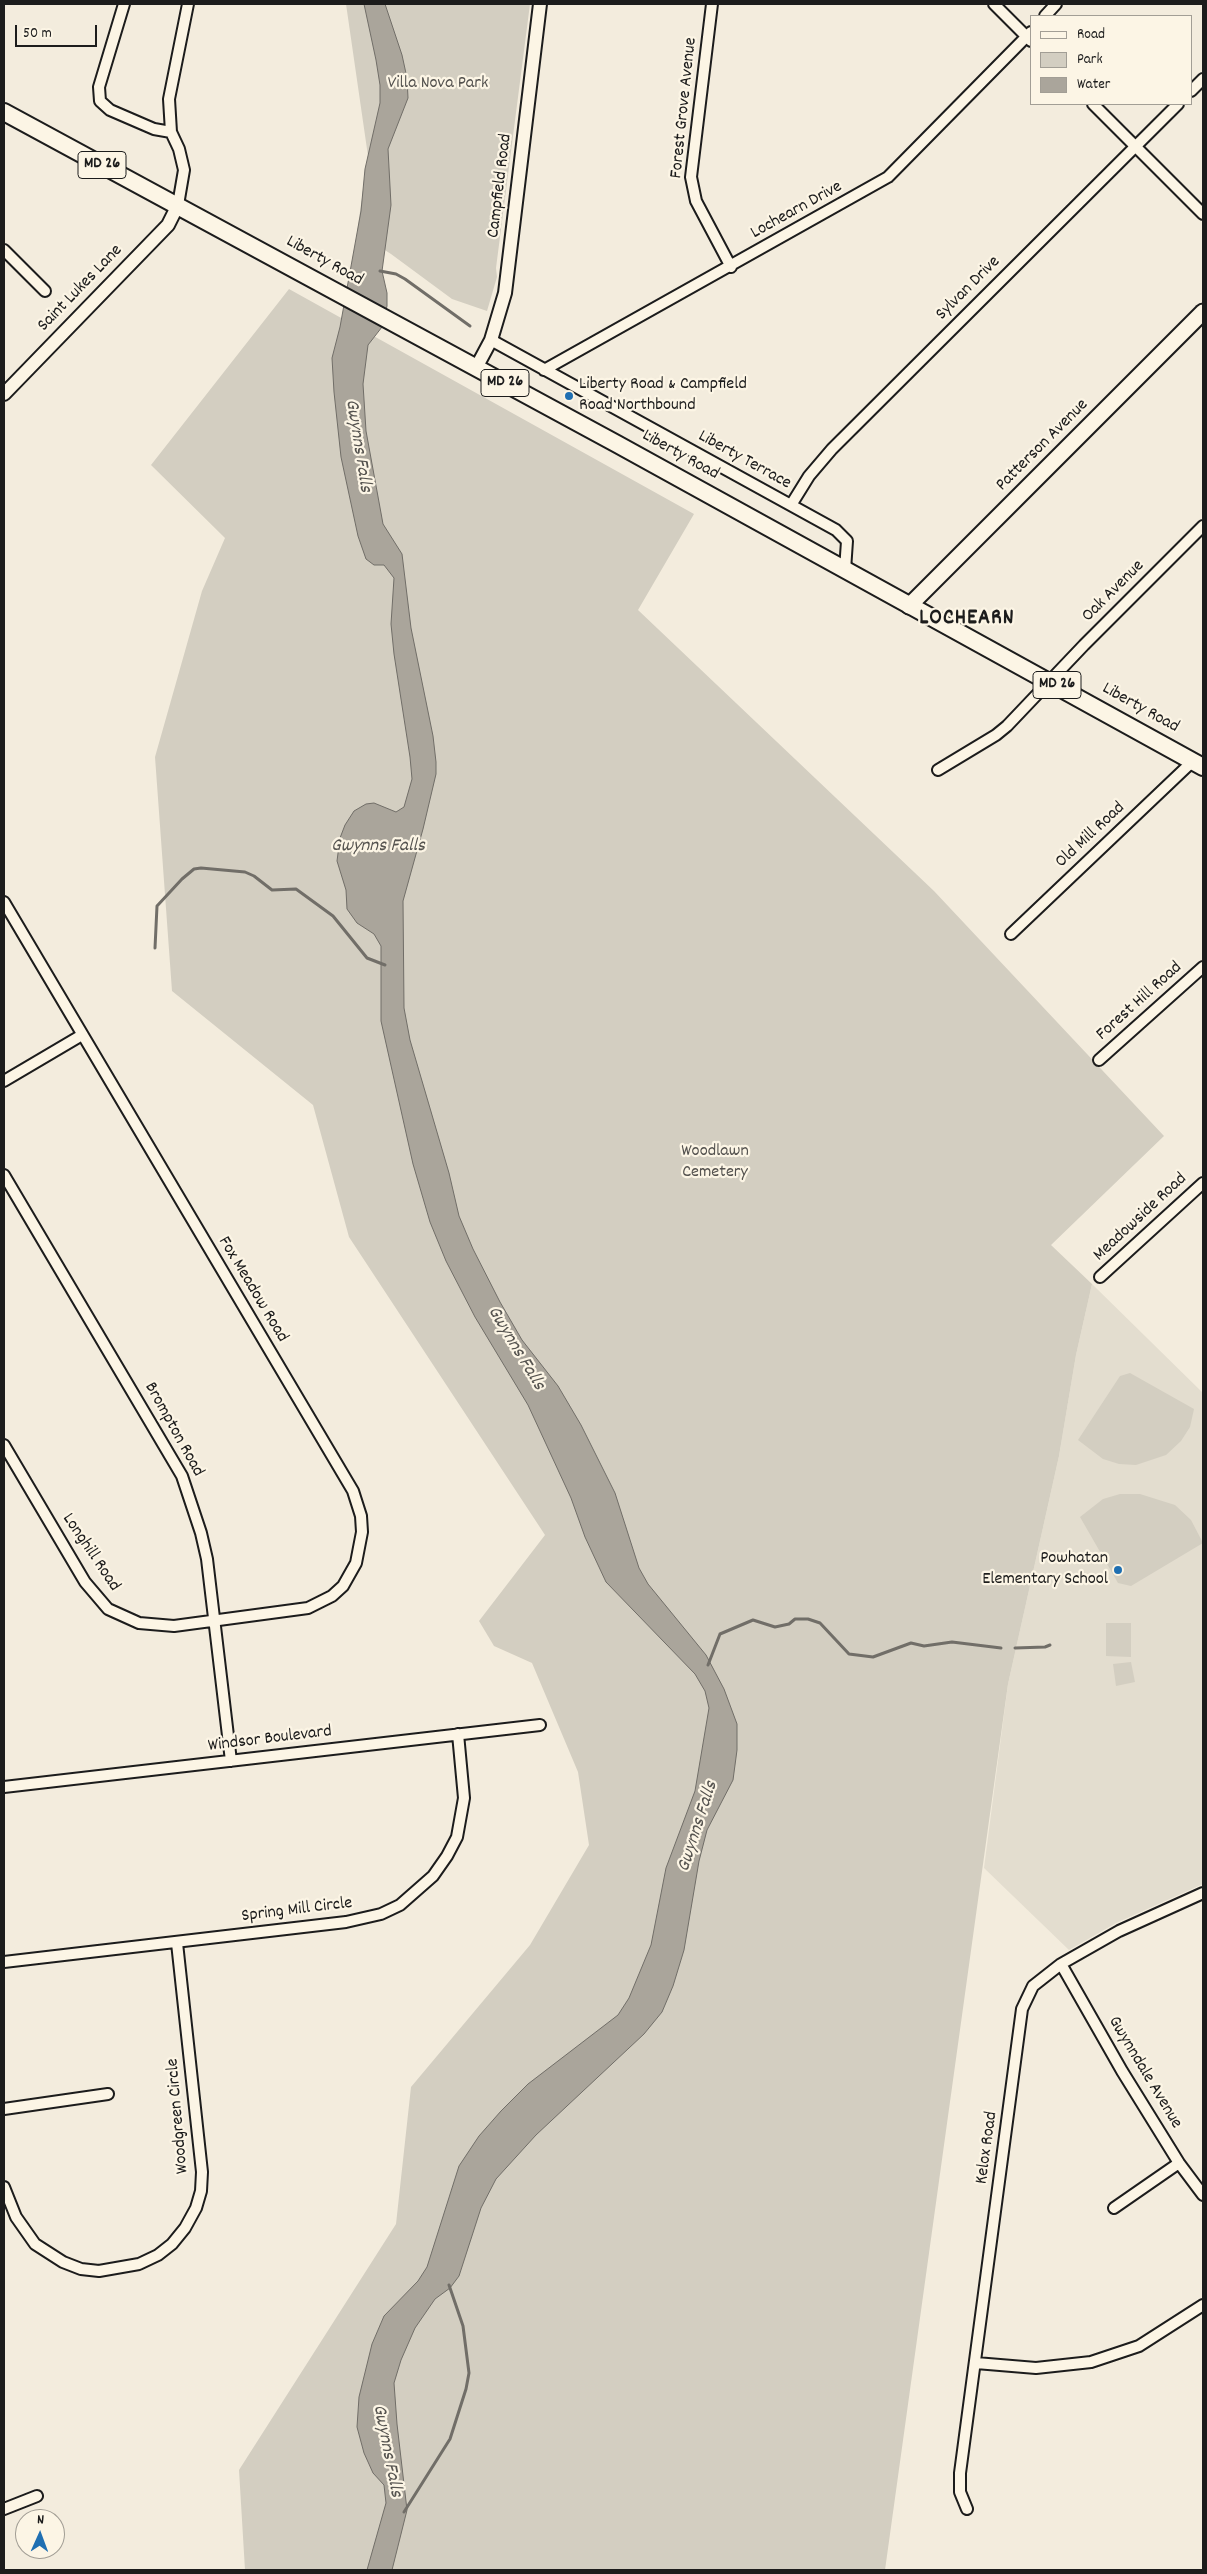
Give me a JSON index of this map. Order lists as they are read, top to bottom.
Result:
{
  "streets": {
    "main road": ["MD 26", "Liberty Road", "Patterson Avenue"],
    "street": [
      "Forest Grove Avenue",
      "Campfield Road",
      "Lochearn Drive",
      "Saint Lukes Lane",
      "Sylvan Drive",
      "Liberty Terrace",
      "Oak Avenue",
      "Old Mill Road",
      "Forest Hill Road",
      "Meadowside Road",
      "Fox Meadow Road",
      "Brompton Road",
      "Longhill Road",
      "Windsor Boulevard",
      "Spring Mill Circle",
      "Gwynndale Avenue",
      "Woodgreen Circle",
      "Kelox Road"
    ]
  },
  "crossings": [
    ["Forest Grove Avenue", "Lochearn Drive"],
    ["Campfield Road", "Liberty Road"],
    ["Campfield Road", "Liberty Terrace"],
    ["Lochearn Drive", "Liberty Terrace"],
    ["Liberty Road", "Saint Lukes Lane"],
    ["Liberty Road", "Patterson Avenue"],
    ["Liberty Road", "Liberty Terrace"],
    ["Liberty Road", "Oak Avenue"],
    ["Liberty Road", "Old Mill Road"],
    ["Sylvan Drive", "Liberty Terrace"],
    ["Fox Meadow Road", "Brompton Road"],
    ["Fox Meadow Road", "Longhill Road"],
    ["Brompton Road", "Longhill Road"],
    ["Brompton Road", "Windsor Boulevard"],
    ["Windsor Boulevard", "Spring Mill Circle"],
    ["Spring Mill Circle", "Woodgreen Circle"],
    ["Gwynndale Avenue", "Kelox Road"]
  ],
  "districts": ["LOCHEARN"],
  "water": ["Gwynns Falls"],
  "parks": ["Villa Nova Park", "Woodlawn Cemetery"],
  "places": ["Liberty Road & Campfield Road Northbound", "Powhatan Elementary School"],
  "legend": ["Road", "Park", "Water"],
  "scale_bar": "50 m",
  "north": "top"
}
